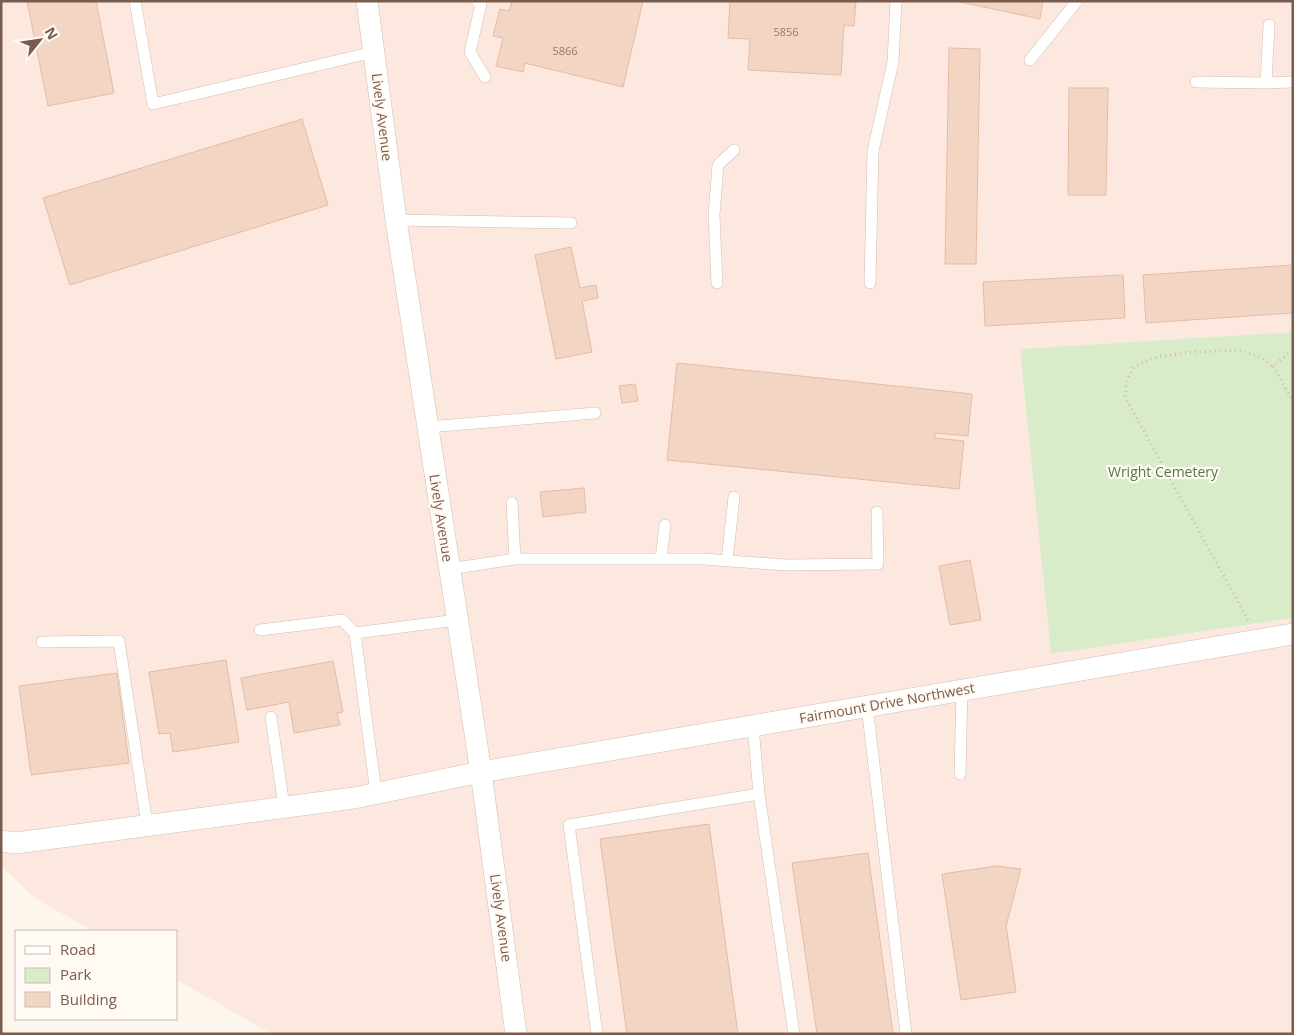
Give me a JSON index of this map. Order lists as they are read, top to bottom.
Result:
{
  "streets": {
    "street": ["Lively Avenue", "Fairmount Drive Northwest"]
  },
  "crossings": [
    ["Lively Avenue", "Fairmount Drive Northwest"]
  ],
  "parks": ["Wright Cemetery"],
  "house_numbers": ["5856", "5866"],
  "legend": ["Road", "Park", "Building"],
  "north": "top right"
}
